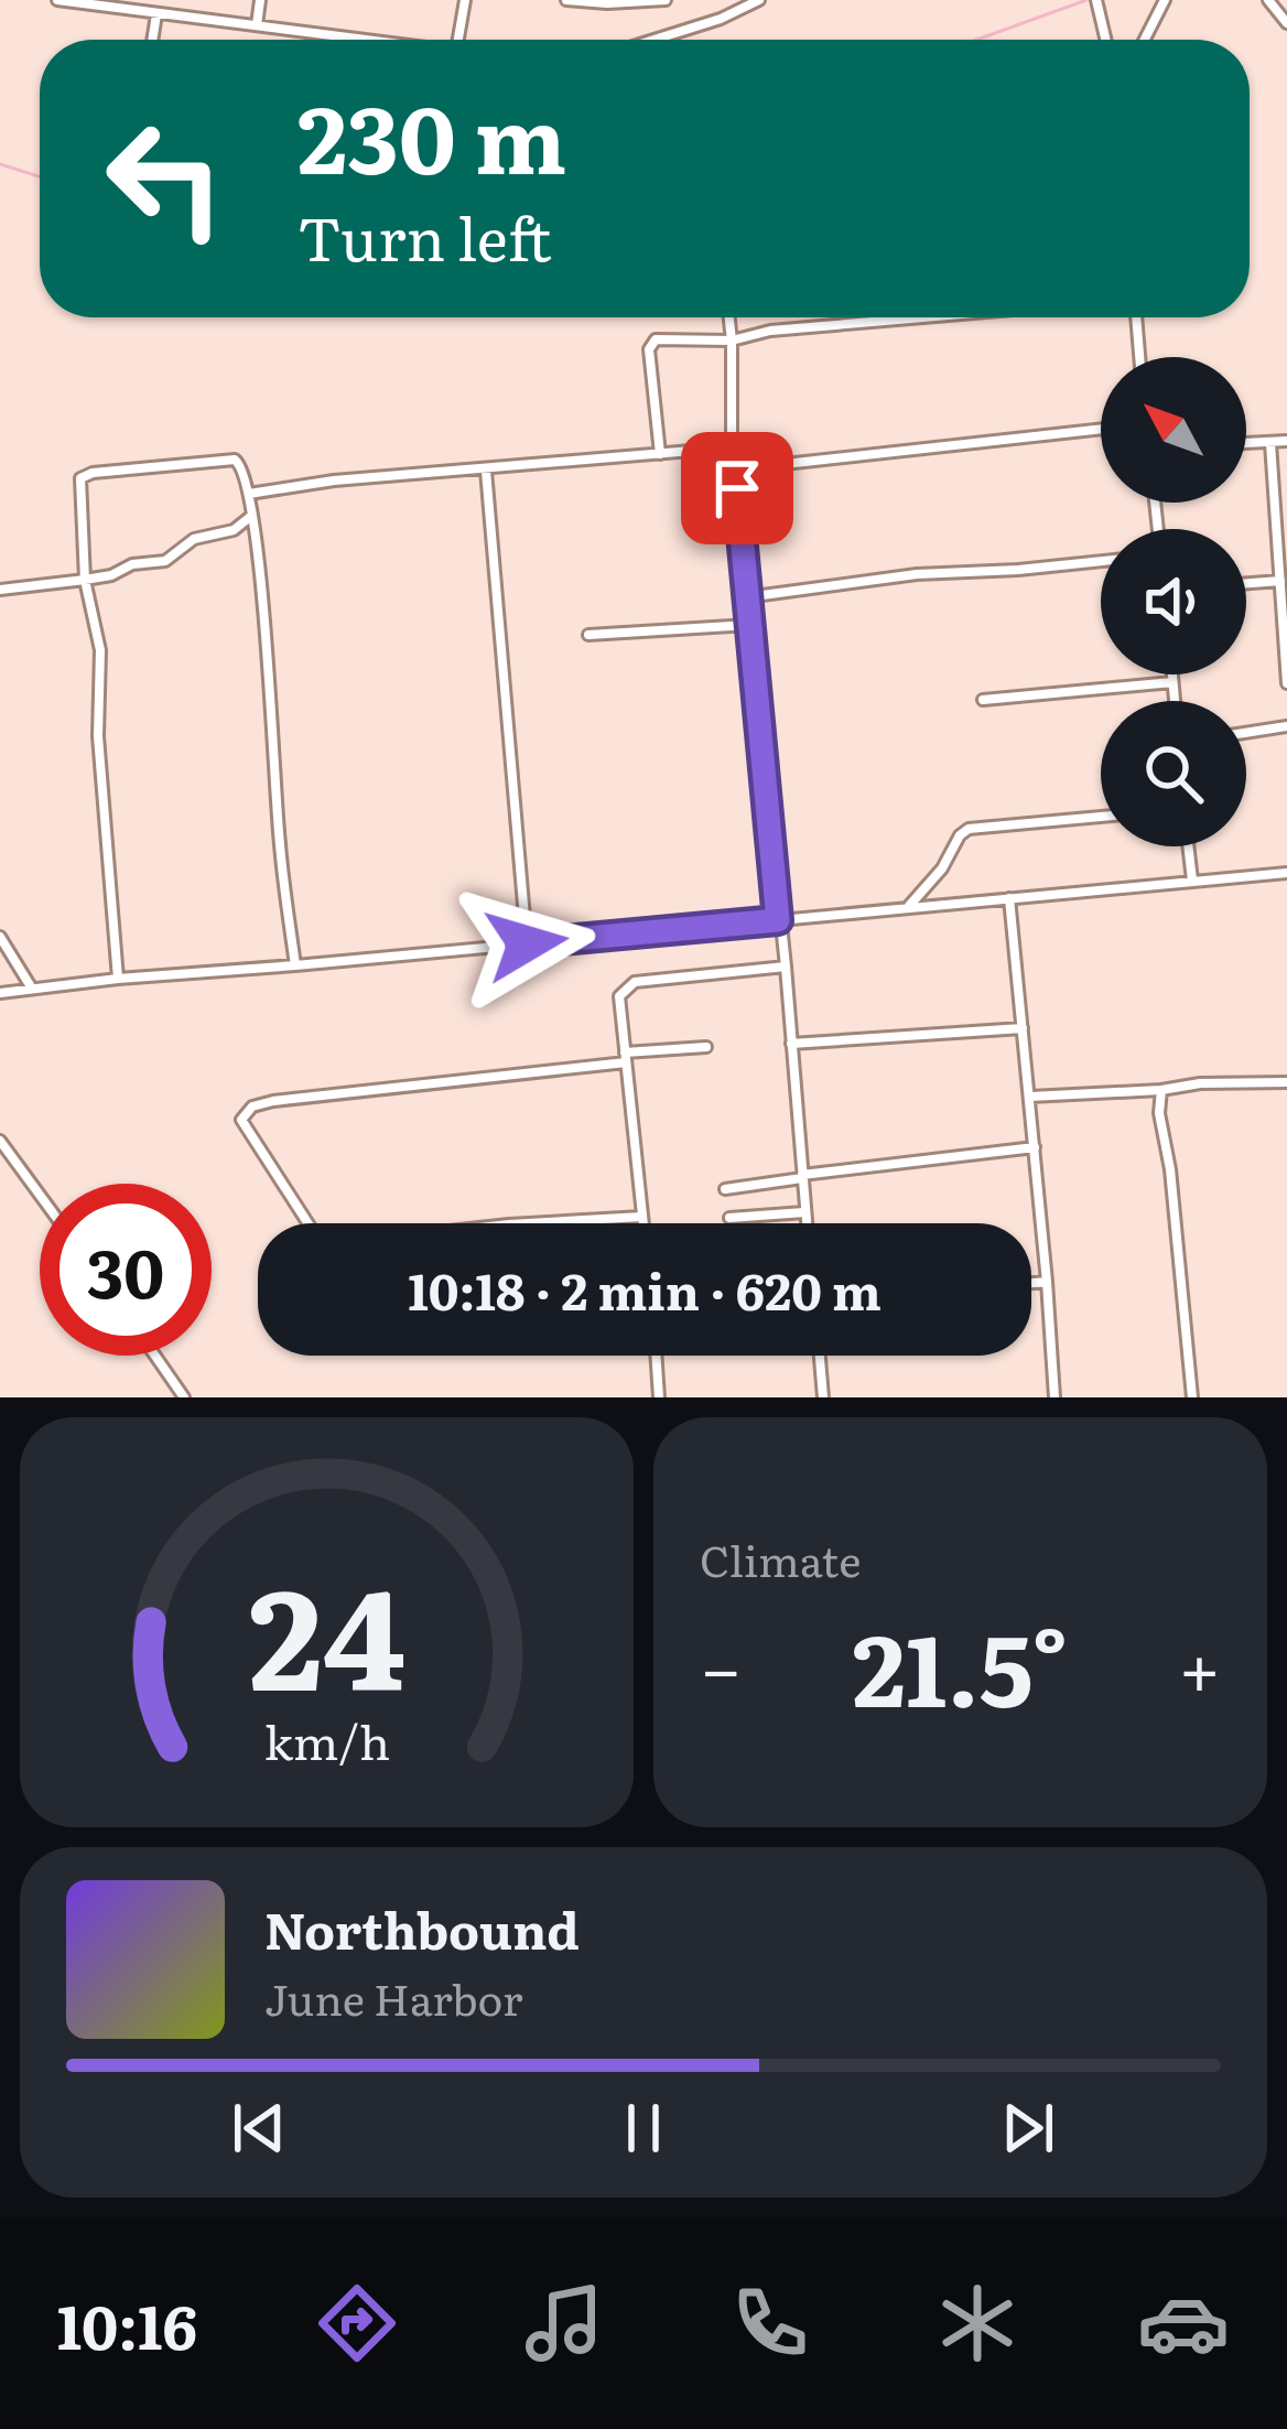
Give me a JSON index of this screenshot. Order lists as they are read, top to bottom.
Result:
{
  "north": "top left",
  "page": {
    "turn": ["230 m", "Turn left"],
    "limit": "30",
    "trip": "10:18 · 2 min · 620 m",
    "tile": "Climate",
    "heat": ["−", "21.5°", "+"],
    "song": ["Northbound", "June Harbor"],
    "tabs": "10:16",
    "gauge": ["24", "km/h"]
  }
}
